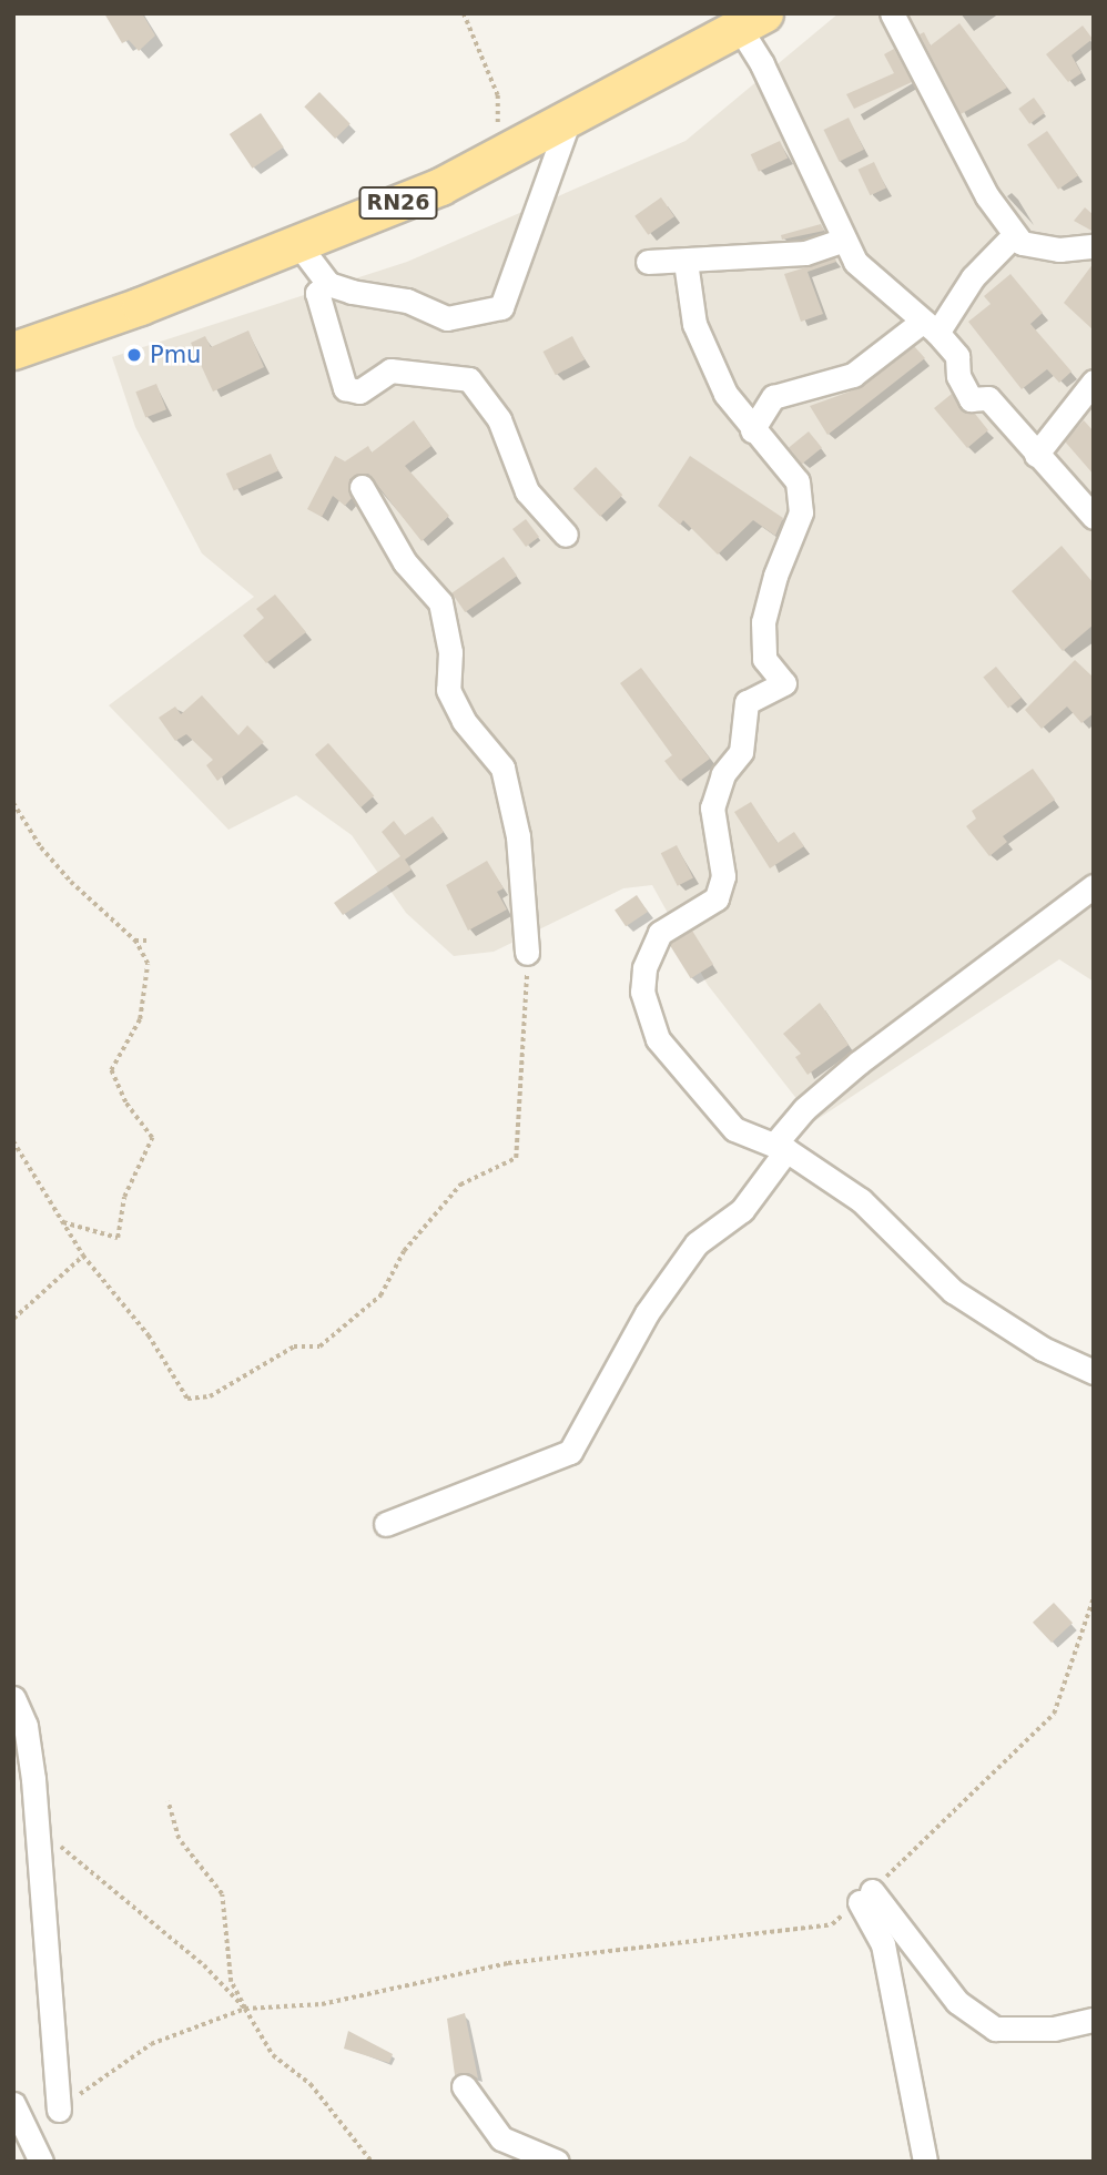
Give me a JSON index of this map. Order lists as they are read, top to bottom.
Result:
{
  "streets": {
    "main road": ["RN26"]
  },
  "places": ["Pmu"]
}
